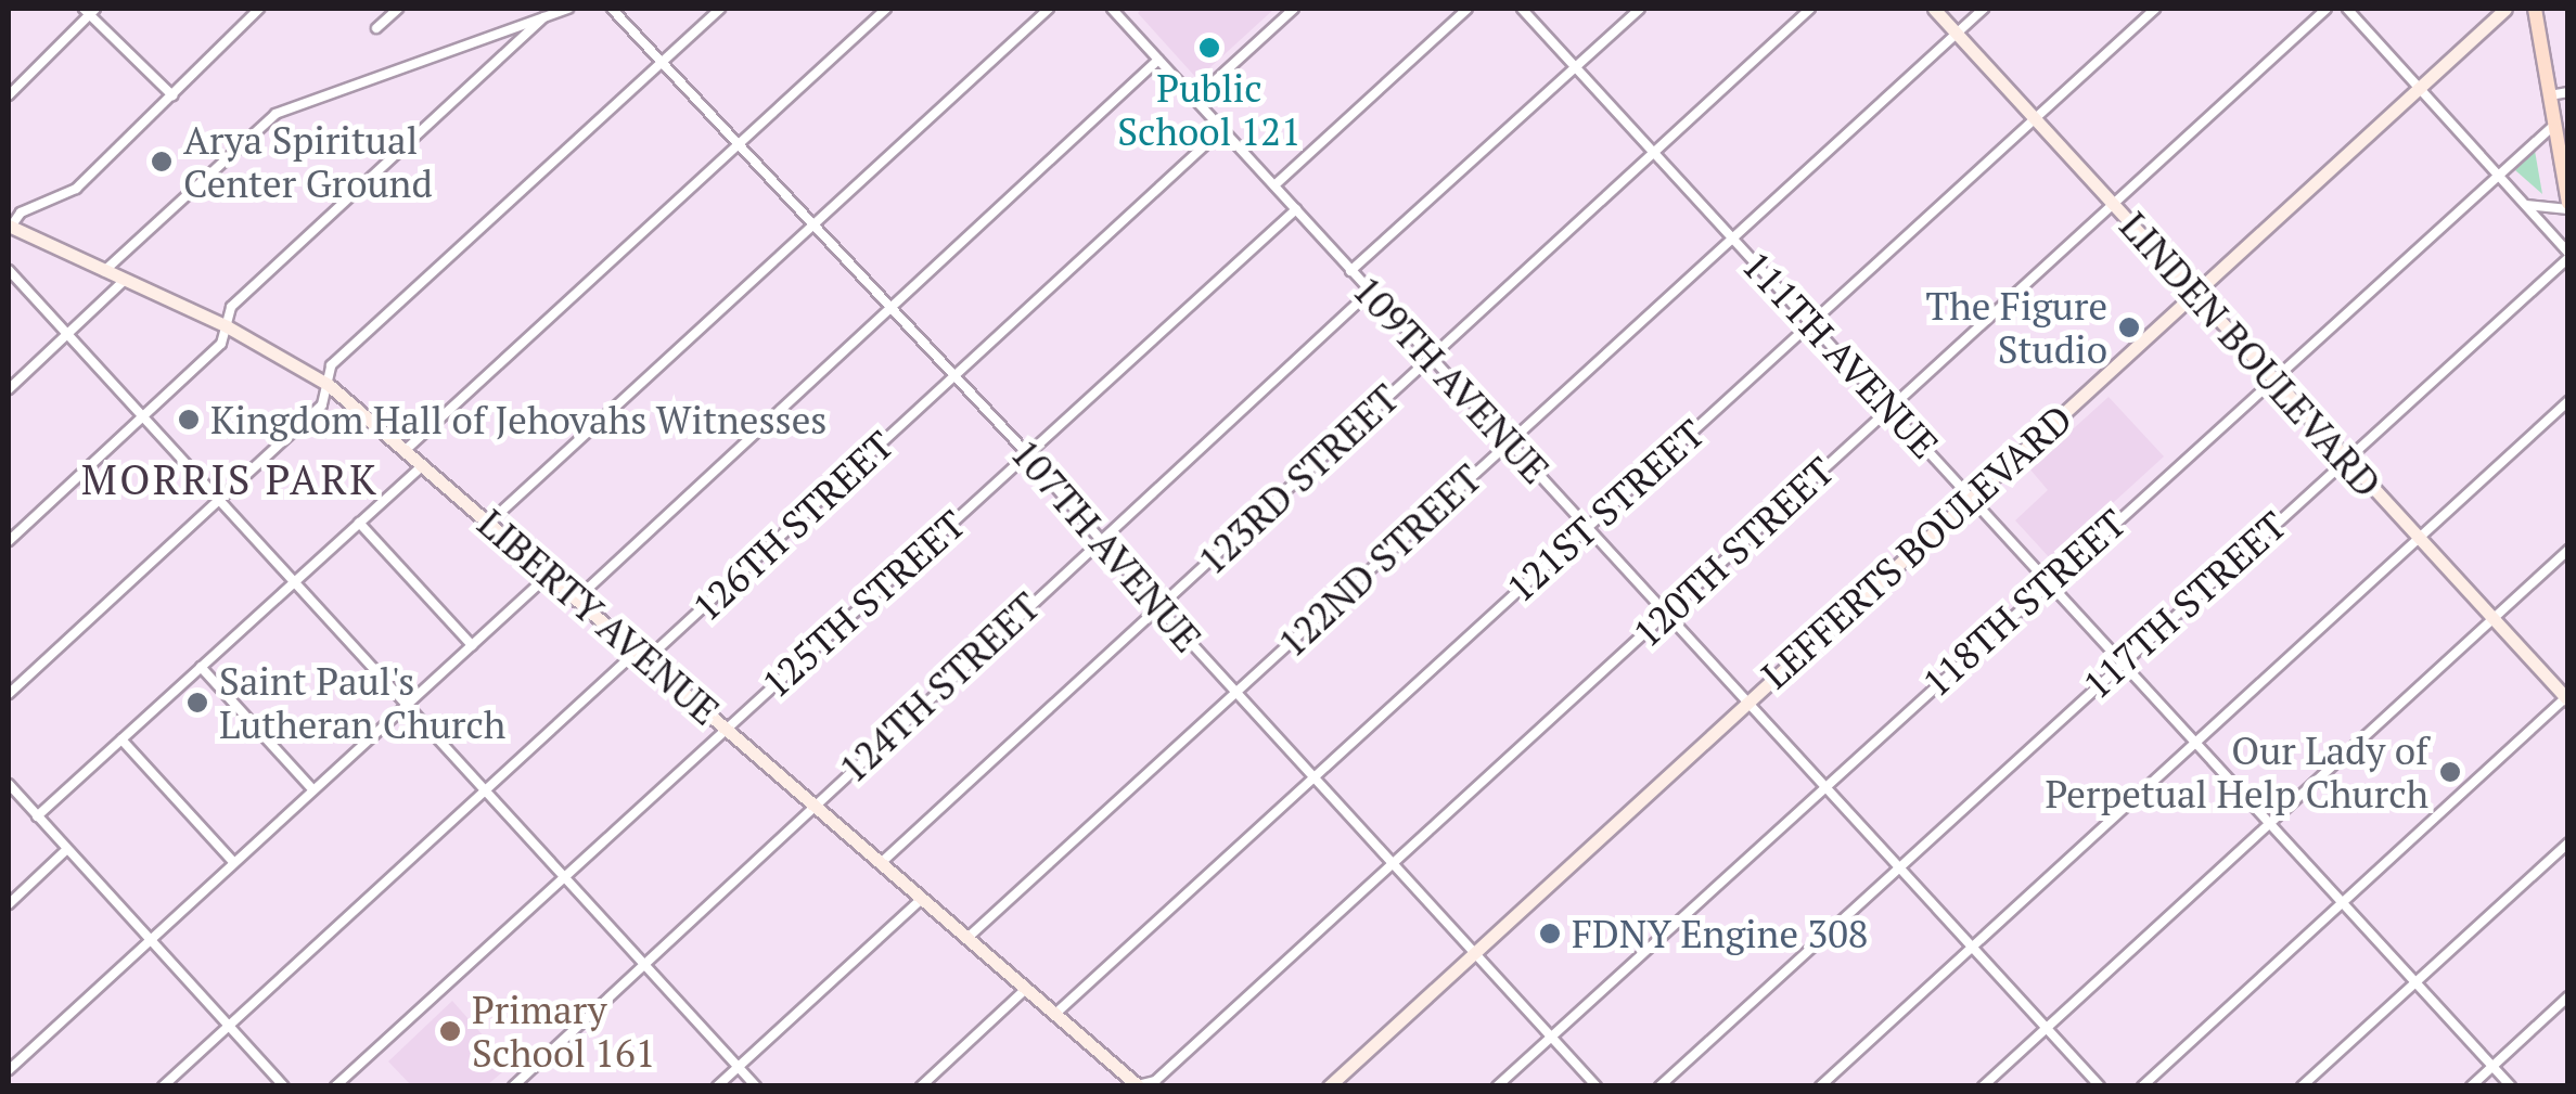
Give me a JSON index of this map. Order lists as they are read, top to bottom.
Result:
{
  "streets": {
    "street": [
      "111TH AVENUE",
      "LINDEN BOULEVARD",
      "109TH AVENUE",
      "123RD STREET",
      "121ST STREET",
      "126TH STREET",
      "107TH AVENUE",
      "LEFFERTS BOULEVARD",
      "120TH STREET",
      "122ND STREET",
      "118TH STREET",
      "125TH STREET",
      "117TH STREET",
      "LIBERTY AVENUE",
      "124TH STREET"
    ]
  },
  "crossings": [
    ["111TH AVENUE", "123RD STREET"],
    ["111TH AVENUE", "121ST STREET"],
    ["111TH AVENUE", "LEFFERTS BOULEVARD"],
    ["111TH AVENUE", "120TH STREET"],
    ["111TH AVENUE", "122ND STREET"],
    ["111TH AVENUE", "118TH STREET"],
    ["111TH AVENUE", "117TH STREET"],
    ["LINDEN BOULEVARD", "121ST STREET"],
    ["LINDEN BOULEVARD", "LEFFERTS BOULEVARD"],
    ["LINDEN BOULEVARD", "120TH STREET"],
    ["LINDEN BOULEVARD", "122ND STREET"],
    ["LINDEN BOULEVARD", "118TH STREET"],
    ["LINDEN BOULEVARD", "117TH STREET"],
    ["109TH AVENUE", "123RD STREET"],
    ["109TH AVENUE", "121ST STREET"],
    ["109TH AVENUE", "126TH STREET"],
    ["109TH AVENUE", "LEFFERTS BOULEVARD"],
    ["109TH AVENUE", "120TH STREET"],
    ["109TH AVENUE", "122ND STREET"],
    ["109TH AVENUE", "118TH STREET"],
    ["109TH AVENUE", "125TH STREET"],
    ["109TH AVENUE", "117TH STREET"],
    ["109TH AVENUE", "124TH STREET"],
    ["123RD STREET", "107TH AVENUE"],
    ["123RD STREET", "LIBERTY AVENUE"],
    ["121ST STREET", "107TH AVENUE"],
    ["121ST STREET", "LIBERTY AVENUE"],
    ["126TH STREET", "107TH AVENUE"],
    ["126TH STREET", "LIBERTY AVENUE"],
    ["107TH AVENUE", "LEFFERTS BOULEVARD"],
    ["107TH AVENUE", "120TH STREET"],
    ["107TH AVENUE", "122ND STREET"],
    ["107TH AVENUE", "118TH STREET"],
    ["107TH AVENUE", "125TH STREET"],
    ["107TH AVENUE", "124TH STREET"],
    ["120TH STREET", "LIBERTY AVENUE"],
    ["122ND STREET", "LIBERTY AVENUE"],
    ["125TH STREET", "LIBERTY AVENUE"],
    ["LIBERTY AVENUE", "124TH STREET"]
  ],
  "districts": ["MORRIS PARK"],
  "places": [
    "Public School 121",
    "Arya Spiritual Center Ground",
    "The Figure Studio",
    "Kingdom Hall of Jehovahs Witnesses",
    "Saint Paul's Lutheran Church",
    "Our Lady of Perpetual Help Church",
    "FDNY Engine 308",
    "Primary School 161"
  ]
}
